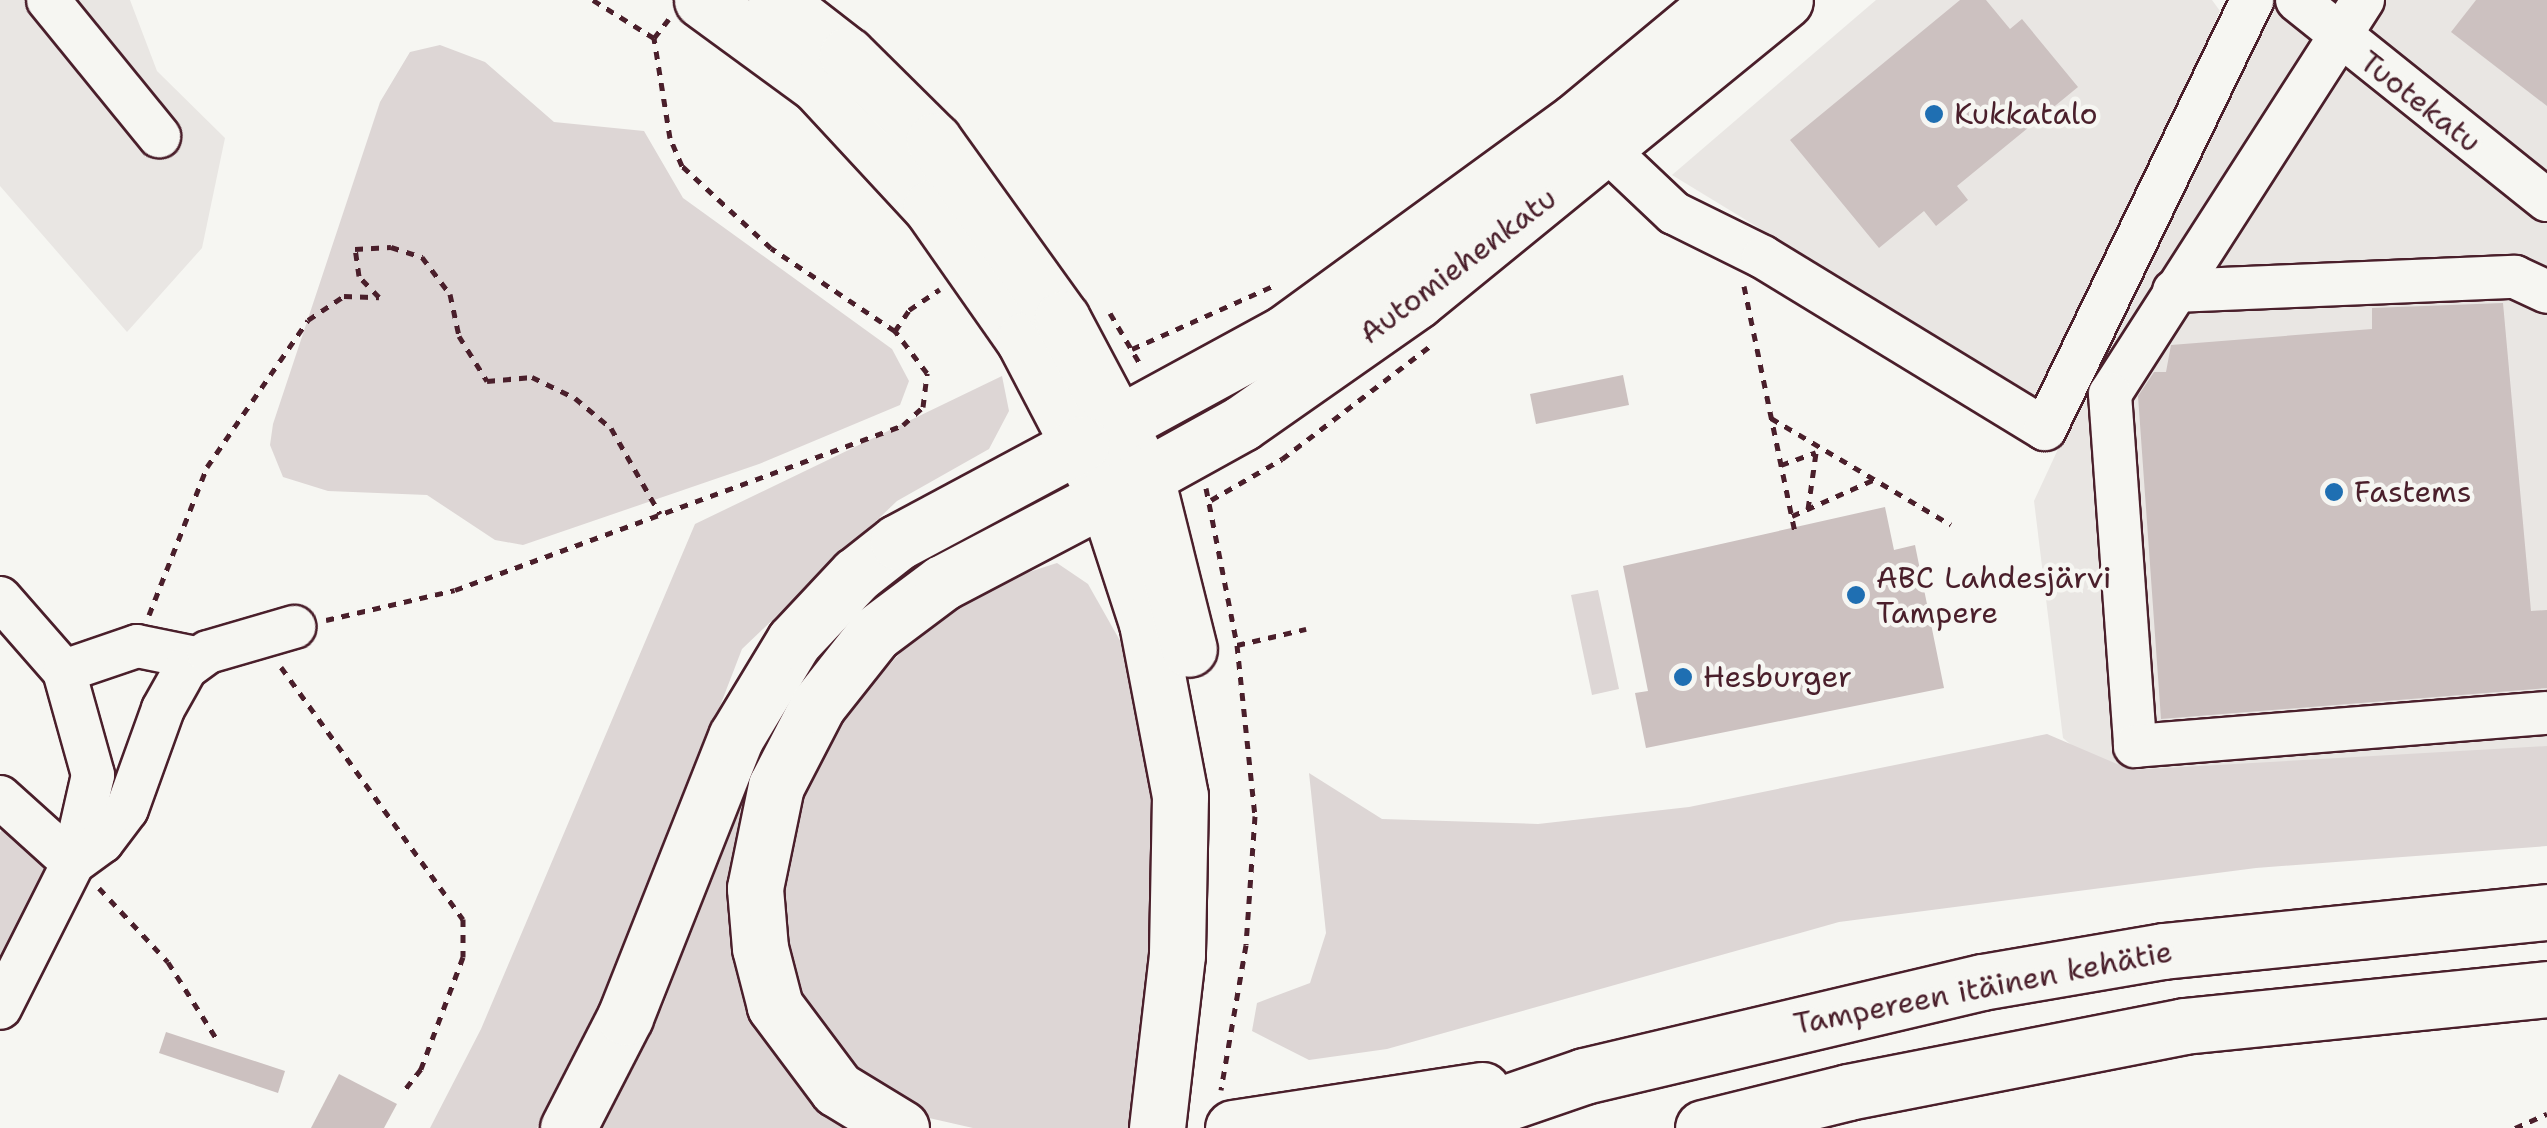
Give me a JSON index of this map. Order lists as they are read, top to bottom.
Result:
{
  "streets": {
    "main road": ["Automiehenkatu", "Tampereen itäinen kehätie"],
    "street": ["Tuotekatu"]
  },
  "places": [
    "Kukkatalo",
    "Fastems",
    "ABC Lahdesjärvi Tampere",
    "Hesburger"
  ]
}
